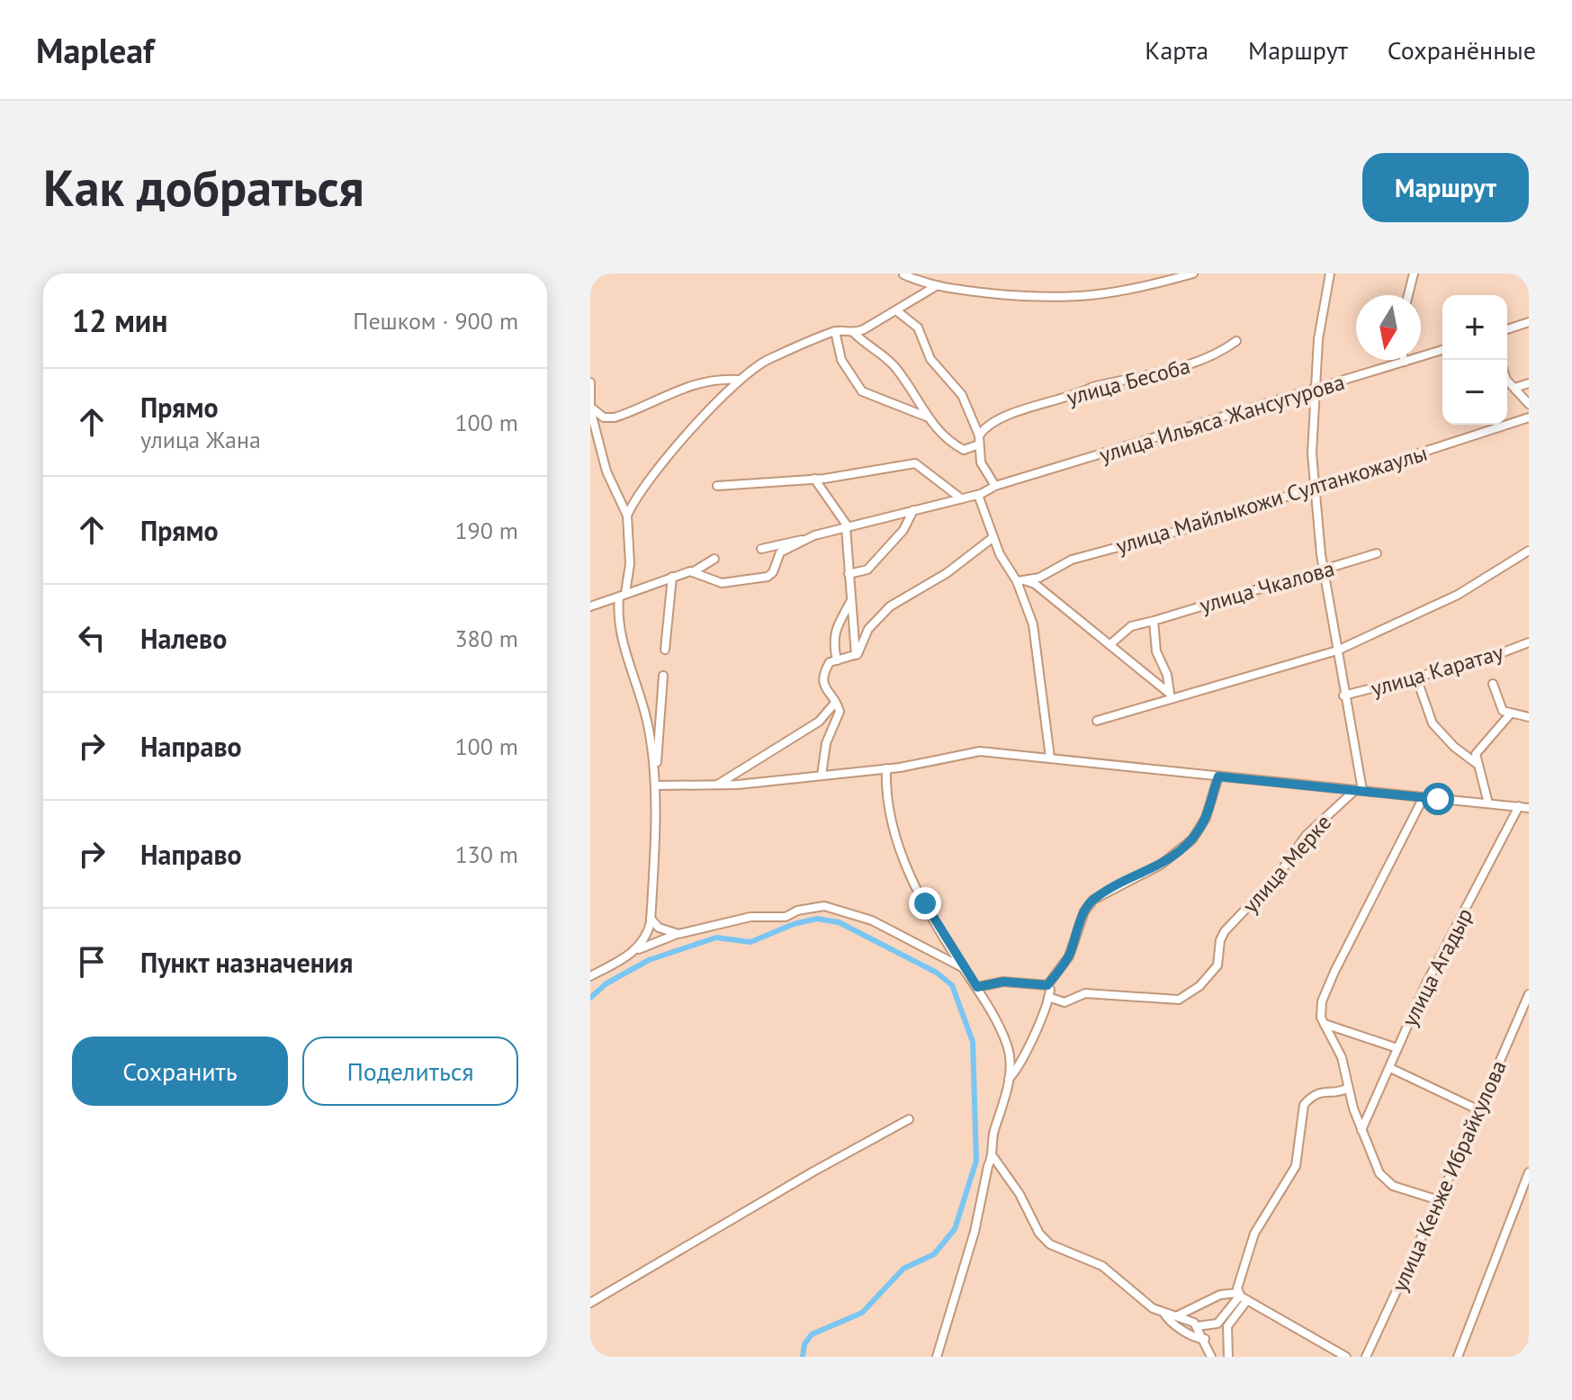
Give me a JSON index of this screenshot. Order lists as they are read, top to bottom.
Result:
{
  "streets": {
    "street": [
      "улица Бесоба",
      "улица Ильяса Жансугурова",
      "улица Майлыкожи Султанкожаулы",
      "улица Чкалова",
      "улица Каратау",
      "улица Мерке",
      "улица Агадыр",
      "улица Кенже Ибрайкулова"
    ]
  },
  "north": "bottom",
  "page": {
    "header": "Mapleaf",
    "nav": ["Карта", "Маршрут", "Сохранённые"],
    "buttons": [
      "Маршрут",
      ["Сохранить", "Поделиться"]
    ],
    "title": "Как добраться",
    "heading": ["12 мин", "Пешком · 900 m"],
    "map_buttons": ["+", "−"],
    "list": [
      ["Прямо", "улица Жана", "100 m"],
      ["Прямо", "190 m"],
      ["Налево", "380 m"],
      ["Направо", "100 m"],
      ["Направо", "130 m"],
      "Пункт назначения"
    ]
  }
}
